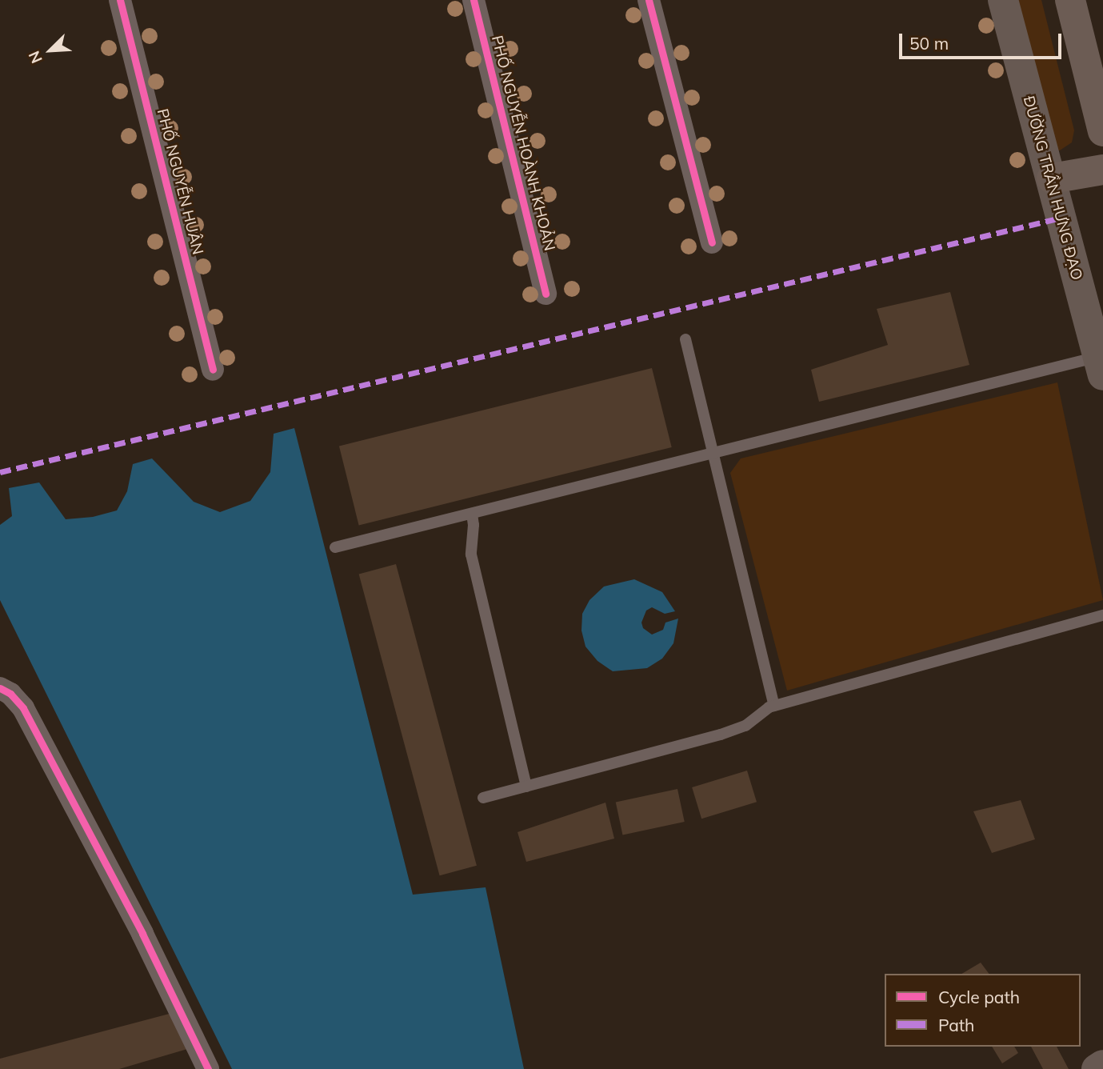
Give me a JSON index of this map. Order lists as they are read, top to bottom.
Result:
{
  "streets": {
    "main road": ["ĐƯỜNG TRẦN HƯNG ĐẠO"],
    "street": ["PHỐ NGUYỄN HOÀNH KHOẢN", "PHỐ NGUYỄN HUÂN"]
  },
  "legend": ["Cycle path", "Path"],
  "scale_bar": "50 m",
  "north": "bottom left"
}
